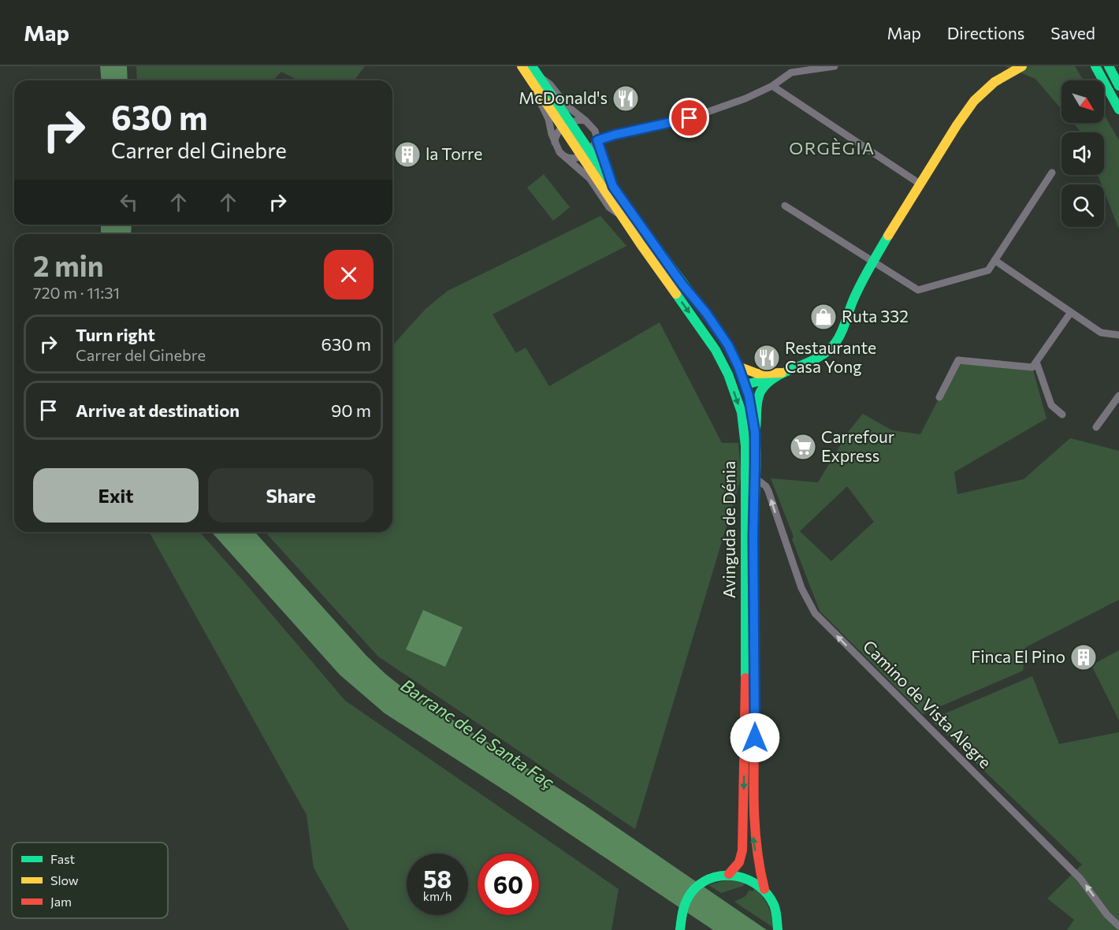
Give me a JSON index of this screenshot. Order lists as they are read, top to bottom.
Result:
{
  "streets": {
    "main road": ["Avinguda de Dénia"],
    "street": ["Camino de Vista Alegre"]
  },
  "crossings": [
    ["Avinguda de Dénia", "Camino de Vista Alegre"]
  ],
  "one_way": ["Camino de Vista Alegre"],
  "districts": ["ORGÈGIA"],
  "water": ["Barranc de la Santa Faç"],
  "places": {
    "restaurant": ["McDonald's", "Restaurante Casa Yong"],
    "building": ["la Torre", "Finca El Pino"],
    "shop": ["Ruta 332"],
    "supermarket": ["Carrefour Express"]
  },
  "legend": ["Fast", "Slow", "Jam"],
  "north": "bottom right",
  "page": {
    "header": "Map",
    "nav": ["Map", "Directions", "Saved"],
    "turn": ["630 m", "Carrer del Ginebre"],
    "heading": ["2 min", "720 m · 11:31"],
    "list": [
      {
        "name": "Turn right",
        "note": "Carrer del Ginebre",
        "value": "630 m"
      },
      {
        "name": "Arrive at destination",
        "value": "90 m"
      }
    ],
    "buttons": ["Exit", "Share"],
    "speed": "58 km/h",
    "limit": "60"
  }
}
